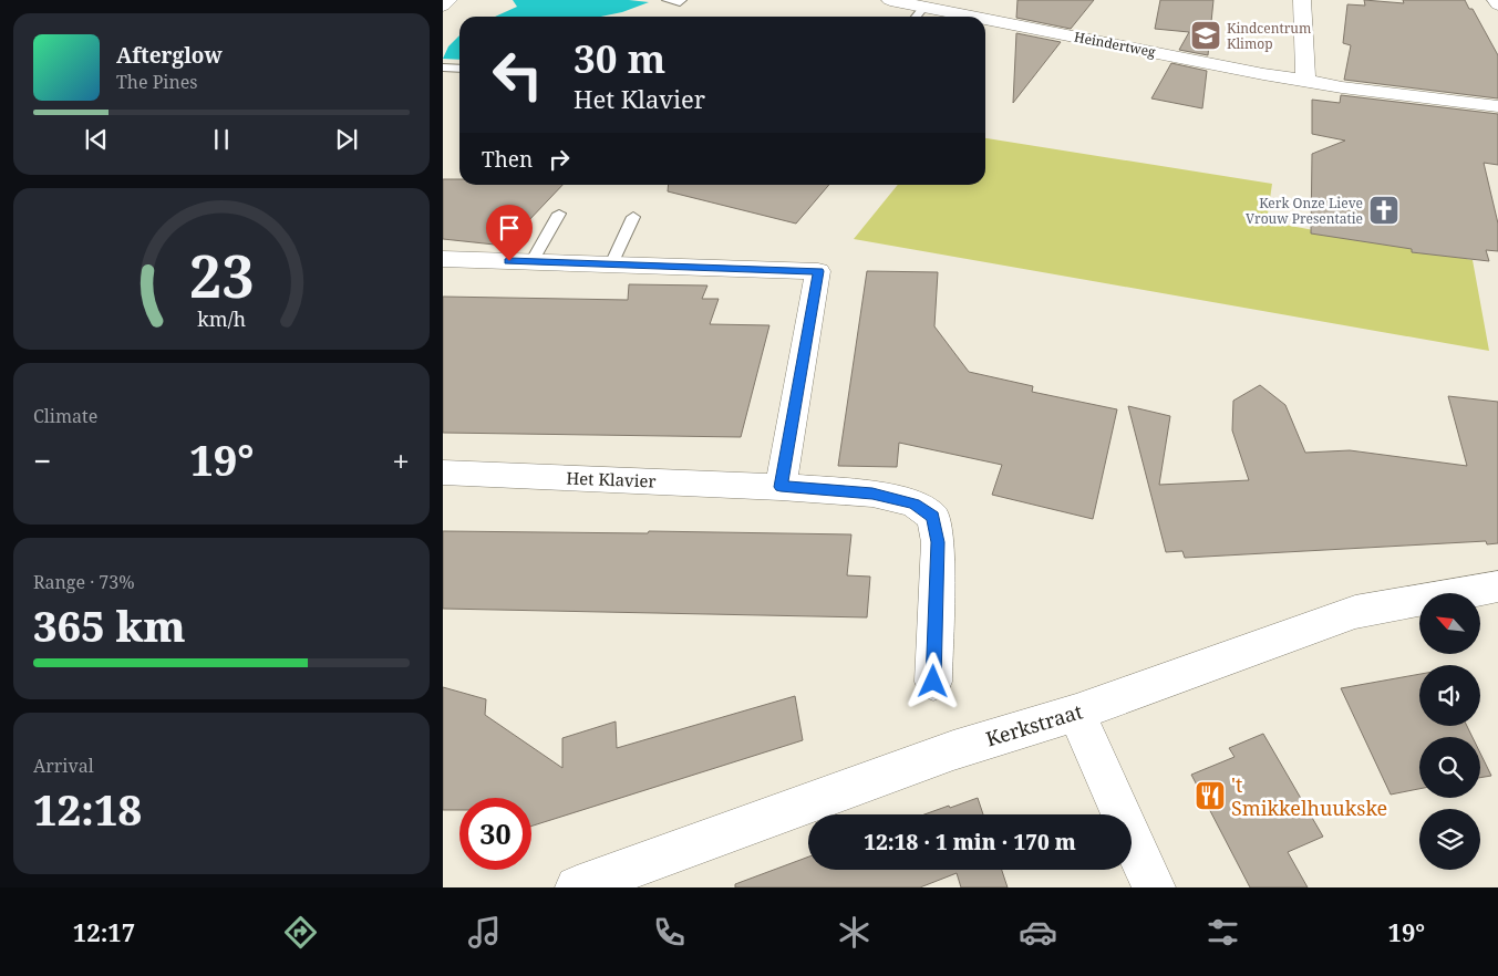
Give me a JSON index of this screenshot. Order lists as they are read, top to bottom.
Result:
{
  "streets": {
    "street": ["Heindertweg", "Het Klavier", "Kerkstraat"]
  },
  "places": {
    "school or university": ["Kindcentrum Klimop"],
    "church": ["Kerk Onze Lieve Vrouw Presentatie"],
    "restaurant": ["'t Smikkelhuukske"]
  },
  "north": "top left",
  "page": {
    "turn": ["30 m", "Het Klavier"],
    "song": ["Afterglow", "The Pines"],
    "then": "Then",
    "tile": [
      "Climate",
      ["Range · 73%", "365 km"],
      ["Arrival", "12:18"]
    ],
    "heat": ["−", "19°", "+"],
    "limit": "30",
    "trip": "12:18 · 1 min · 170 m",
    "tabs": ["12:17", "19°"],
    "gauge": ["23", "km/h"]
  }
}
